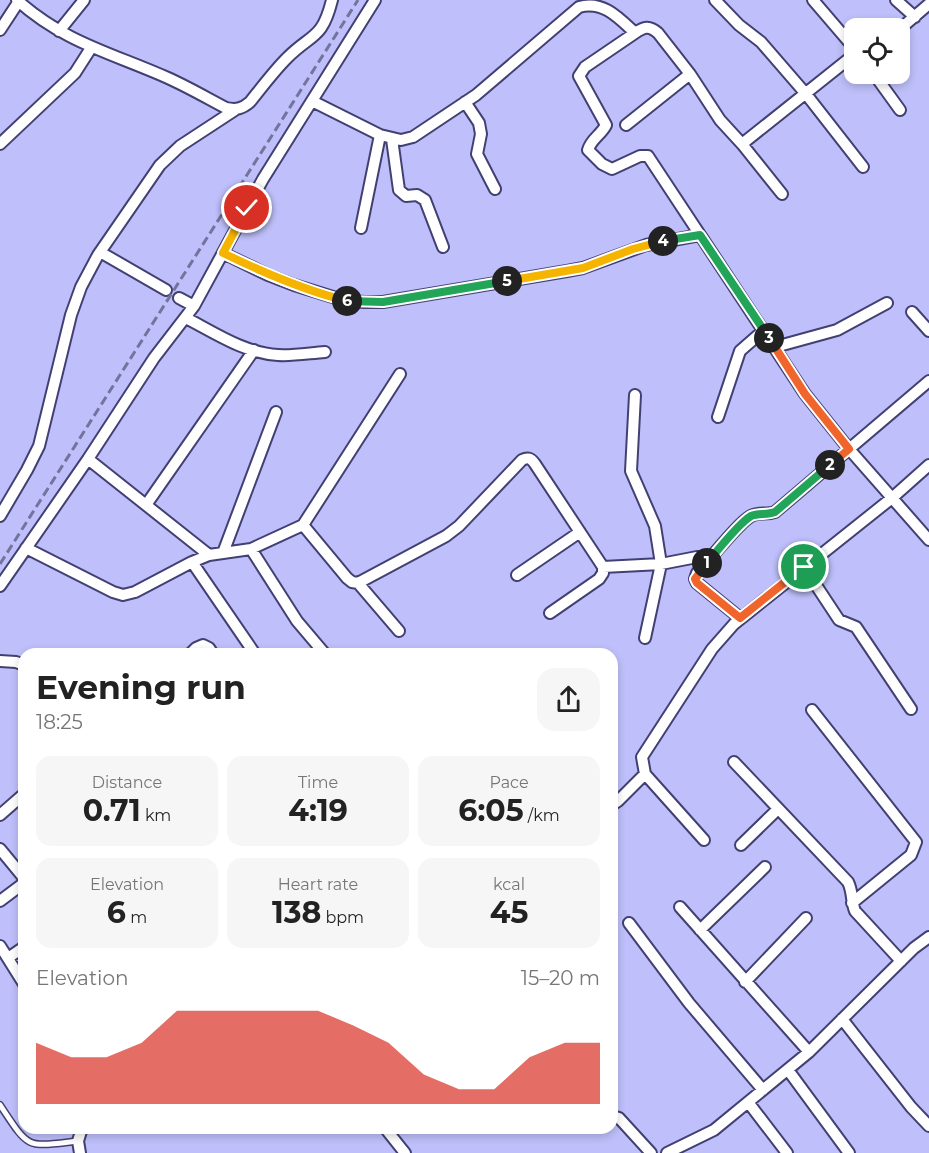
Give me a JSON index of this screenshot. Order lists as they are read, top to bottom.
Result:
{
  "page": {
    "pins": [
      "4",
      "5",
      "6",
      "3",
      "2",
      "1"
    ],
    "heading": ["Evening run", "18:25"],
    "stats": [
      ["Distance", "0.71 km"],
      ["Time", "4:19"],
      ["Pace", "6:05 /km"],
      ["Elevation", "6 m"],
      ["Heart rate", "138 bpm"],
      ["kcal", "45"]
    ],
    "chart": ["Elevation", "15–20 m"]
  }
}
